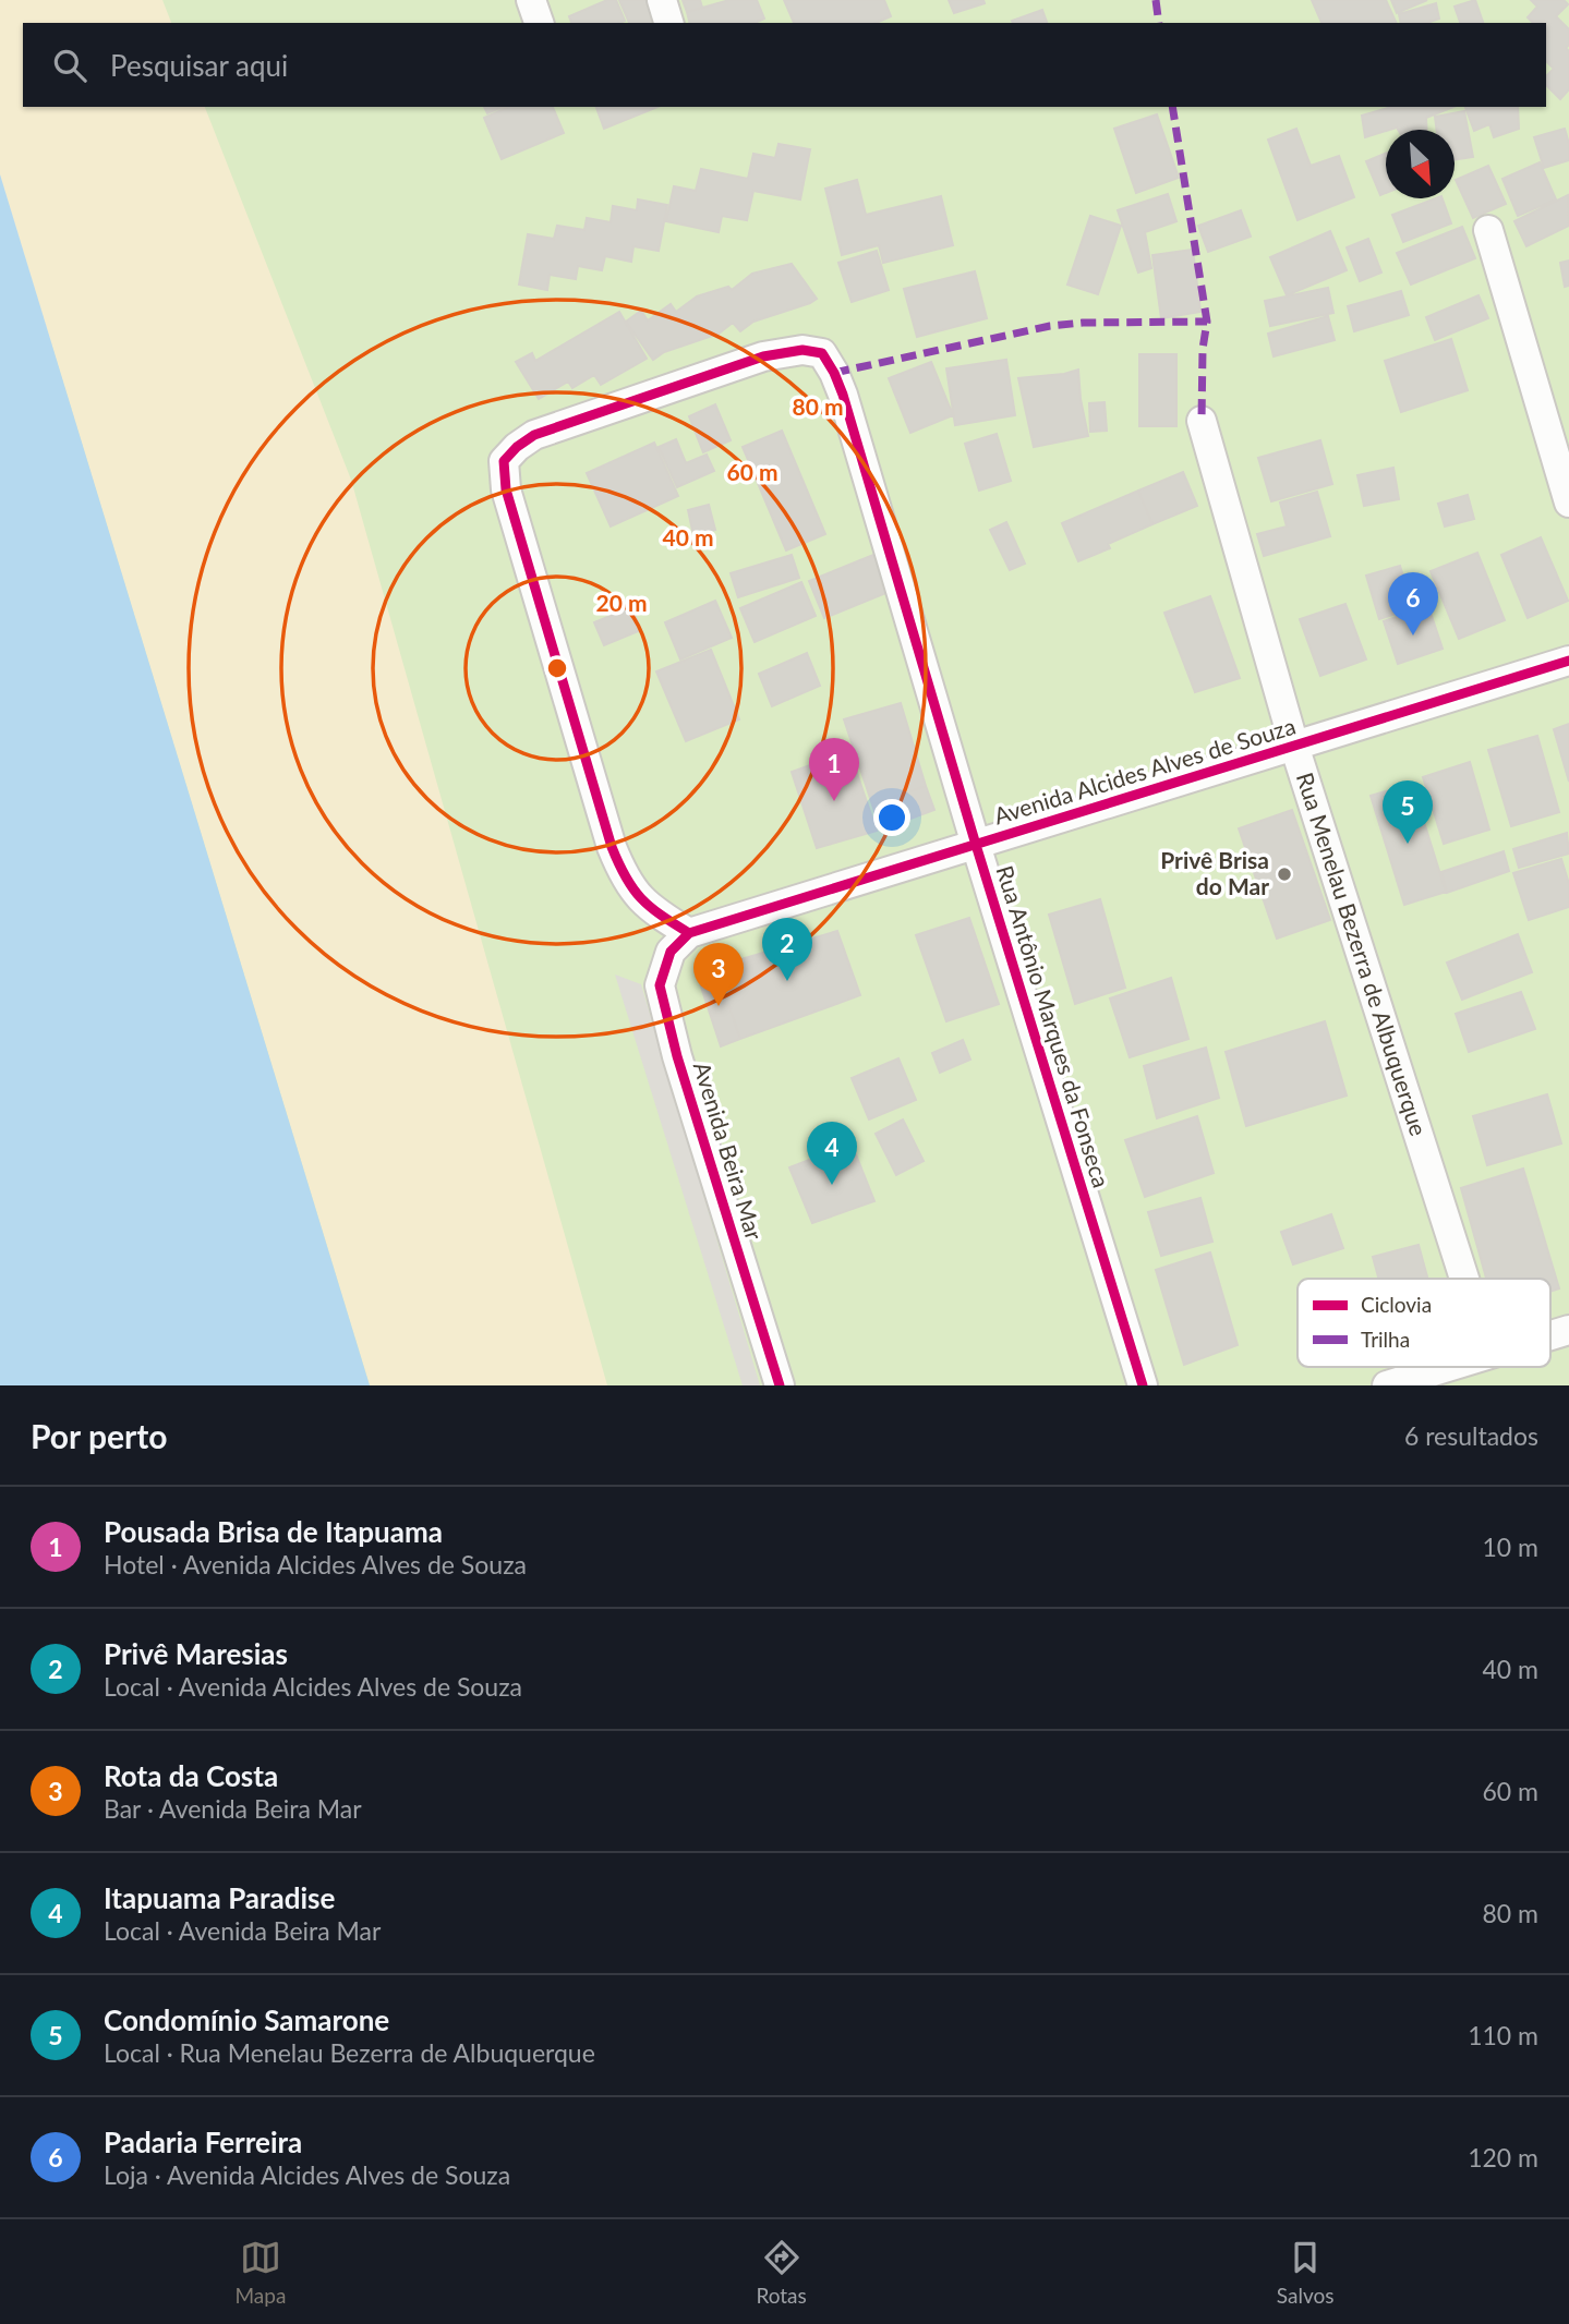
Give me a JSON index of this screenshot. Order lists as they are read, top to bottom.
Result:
{
  "streets": {
    "street": [
      "Avenida Alcides Alves de Souza",
      "Rua Menelau Bezerra de Albuquerque",
      "Rua Antônio Marques da Fonseca",
      "Avenida Beira Mar"
    ]
  },
  "crossings": [
    ["Avenida Alcides Alves de Souza", "Rua Menelau Bezerra de Albuquerque"],
    ["Avenida Alcides Alves de Souza", "Rua Antônio Marques da Fonseca"],
    ["Avenida Alcides Alves de Souza", "Avenida Beira Mar"],
    ["Rua Antônio Marques da Fonseca", "Avenida Beira Mar"]
  ],
  "places": ["Privê Brisa do Mar"],
  "legend": ["Ciclovia", "Trilha"],
  "north": "bottom right",
  "page": {
    "search": "Pesquisar aqui",
    "pins": [
      "6",
      "1",
      "5",
      "2",
      "3",
      "4"
    ],
    "heading": ["Por perto", "6 resultados"],
    "list": [
      {
        "mark": "1",
        "name": "Pousada Brisa de Itapuama",
        "note": "Hotel · Avenida Alcides Alves de Souza",
        "value": "10 m"
      },
      {
        "mark": "2",
        "name": "Privê Maresias",
        "note": "Local · Avenida Alcides Alves de Souza",
        "value": "40 m"
      },
      {
        "mark": "3",
        "name": "Rota da Costa",
        "note": "Bar · Avenida Beira Mar",
        "value": "60 m"
      },
      {
        "mark": "4",
        "name": "Itapuama Paradise",
        "note": "Local · Avenida Beira Mar",
        "value": "80 m"
      },
      {
        "mark": "5",
        "name": "Condomínio Samarone",
        "note": "Local · Rua Menelau Bezerra de Albuquerque",
        "value": "110 m"
      },
      {
        "mark": "6",
        "name": "Padaria Ferreira",
        "note": "Loja · Avenida Alcides Alves de Souza",
        "value": "120 m"
      }
    ],
    "nav": ["Mapa", "Rotas", "Salvos"]
  },
  "rings": [
    "80 m",
    "60 m",
    "40 m",
    "20 m"
  ]
}
